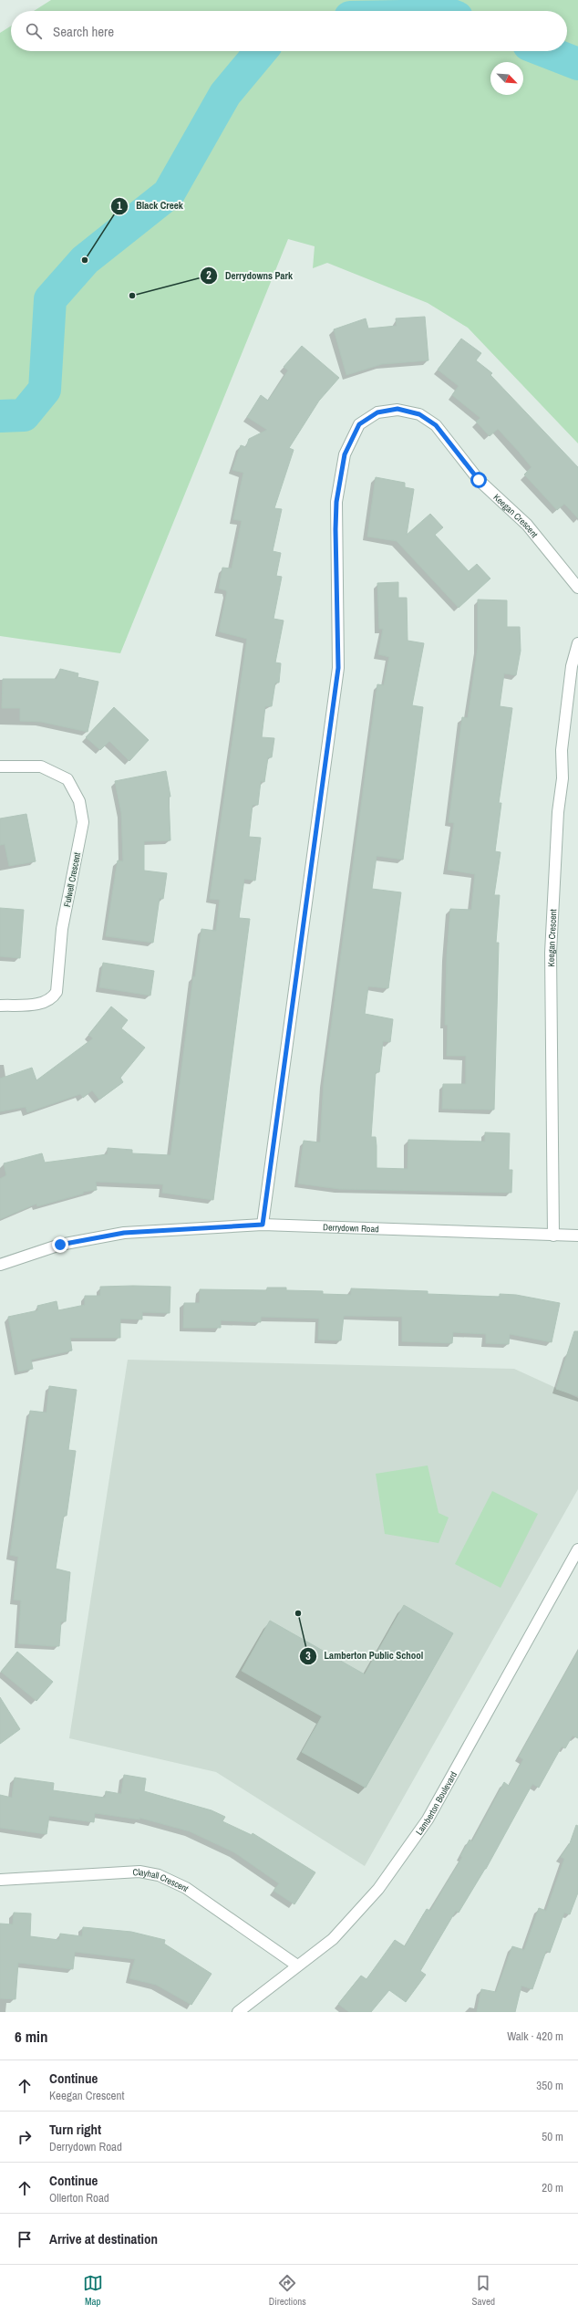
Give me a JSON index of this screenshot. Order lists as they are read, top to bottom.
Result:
{
  "streets": {
    "street": [
      "Keegan Crescent",
      "Fulwell Crescent",
      "Derrydown Road",
      "Lamberton Boulevard",
      "Clayhall Crescent"
    ]
  },
  "crossings": [
    ["Keegan Crescent", "Derrydown Road"],
    ["Lamberton Boulevard", "Clayhall Crescent"]
  ],
  "places": ["Black Creek", "Derrydowns Park", "Lamberton Public School"],
  "north": "bottom right",
  "page": {
    "search": "Search here",
    "heading": ["6 min", "Walk · 420 m"],
    "list": [
      ["Continue", "Keegan Crescent", "350 m"],
      ["Turn right", "Derrydown Road", "50 m"],
      ["Continue", "Ollerton Road", "20 m"],
      "Arrive at destination"
    ],
    "nav": ["Map", "Directions", "Saved"]
  }
}
